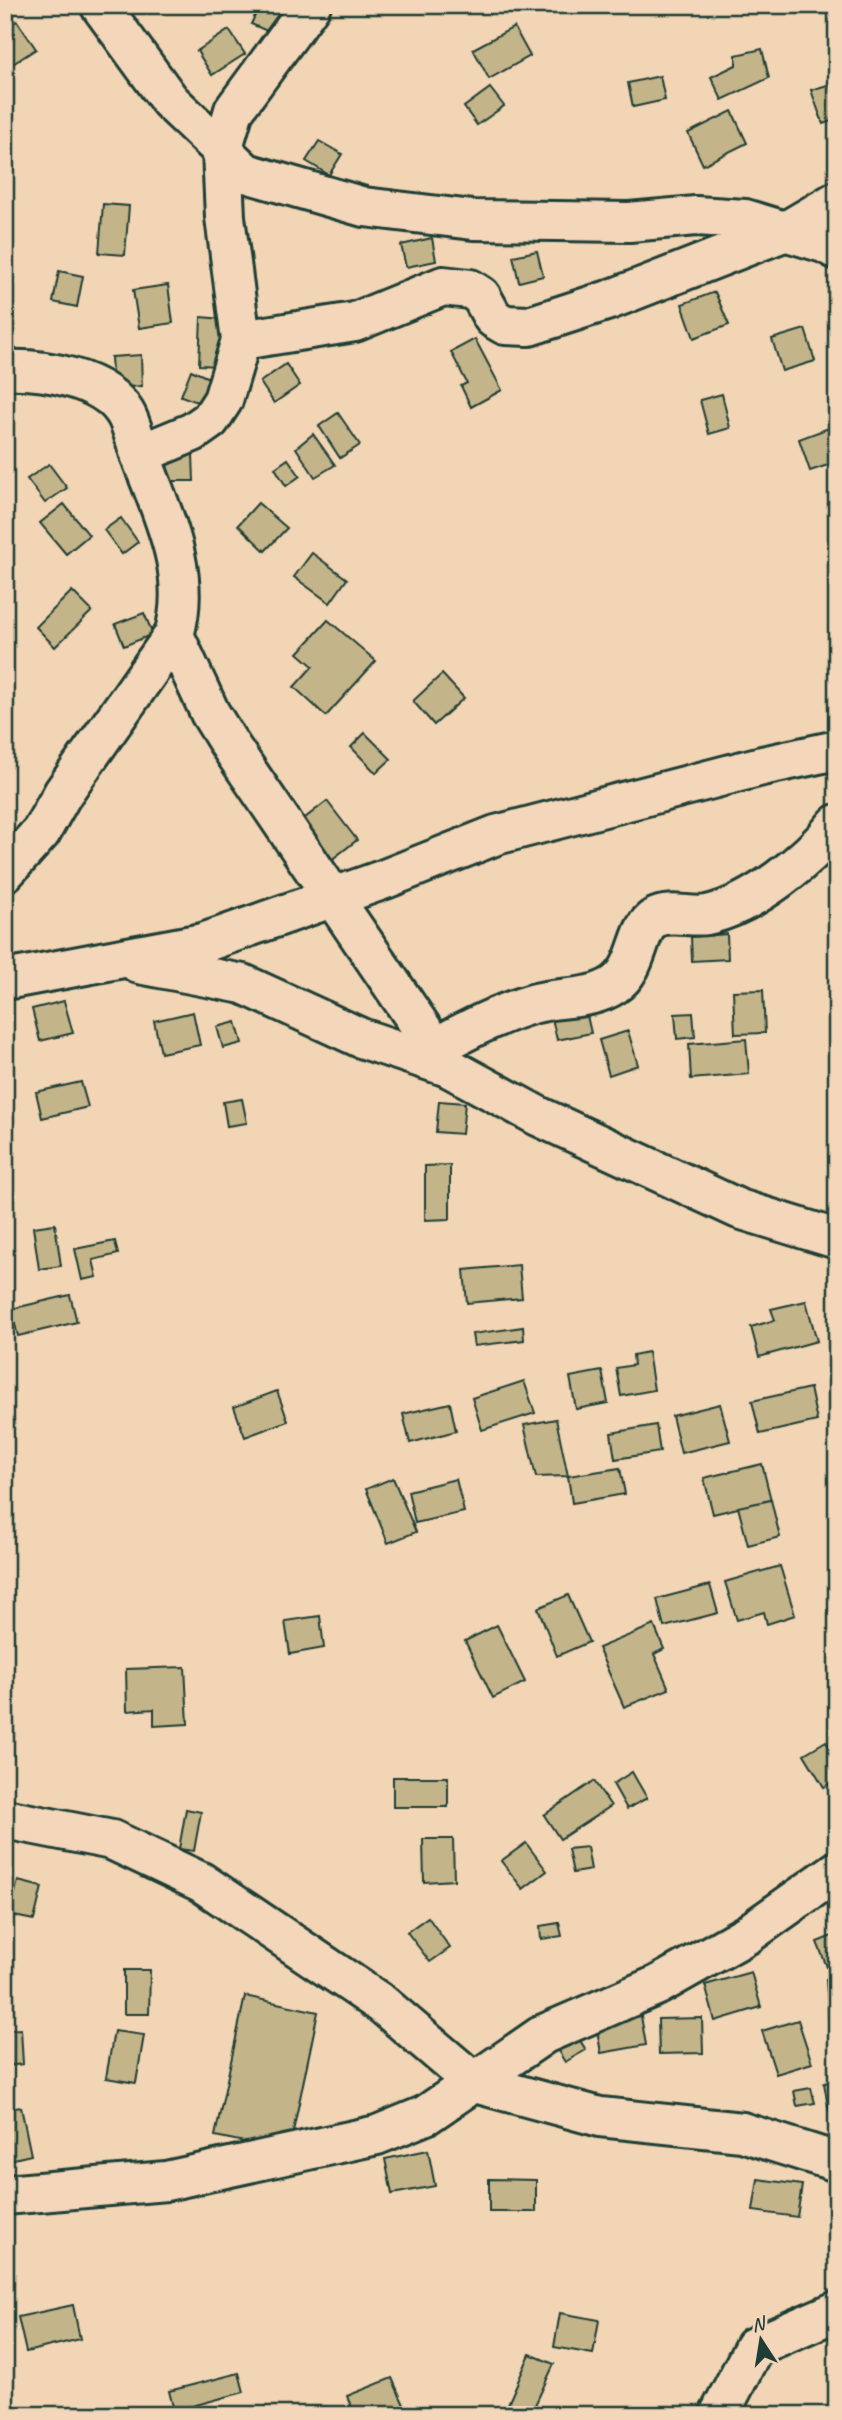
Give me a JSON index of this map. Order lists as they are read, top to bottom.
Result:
{
  "north": "top"
}
